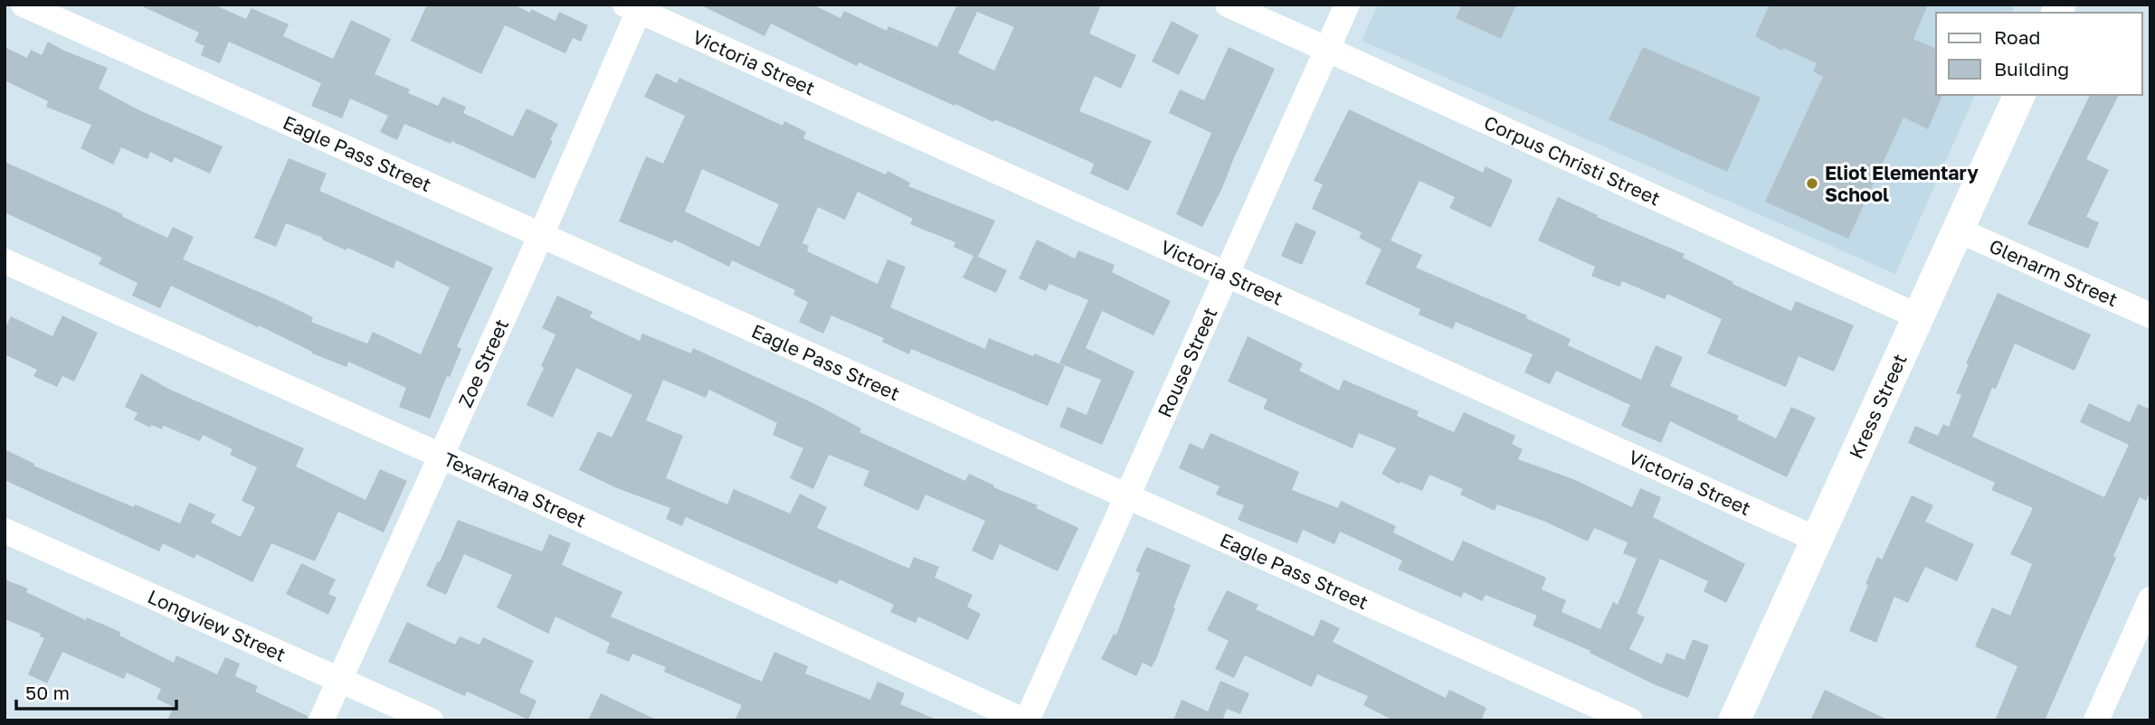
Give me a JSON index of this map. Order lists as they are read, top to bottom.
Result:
{
  "streets": {
    "street": [
      "Victoria Street",
      "Eagle Pass Street",
      "Corpus Christi Street",
      "Glenarm Street",
      "Rouse Street",
      "Zoe Street",
      "Kress Street",
      "Texarkana Street",
      "Longview Street"
    ]
  },
  "crossings": [
    ["Victoria Street", "Rouse Street"],
    ["Victoria Street", "Zoe Street"],
    ["Victoria Street", "Kress Street"],
    ["Eagle Pass Street", "Rouse Street"],
    ["Eagle Pass Street", "Zoe Street"],
    ["Corpus Christi Street", "Rouse Street"],
    ["Corpus Christi Street", "Kress Street"],
    ["Glenarm Street", "Kress Street"],
    ["Rouse Street", "Texarkana Street"],
    ["Zoe Street", "Texarkana Street"],
    ["Zoe Street", "Longview Street"]
  ],
  "places": ["Eliot Elementary School"],
  "legend": ["Road", "Building"],
  "scale_bar": "50 m"
}
